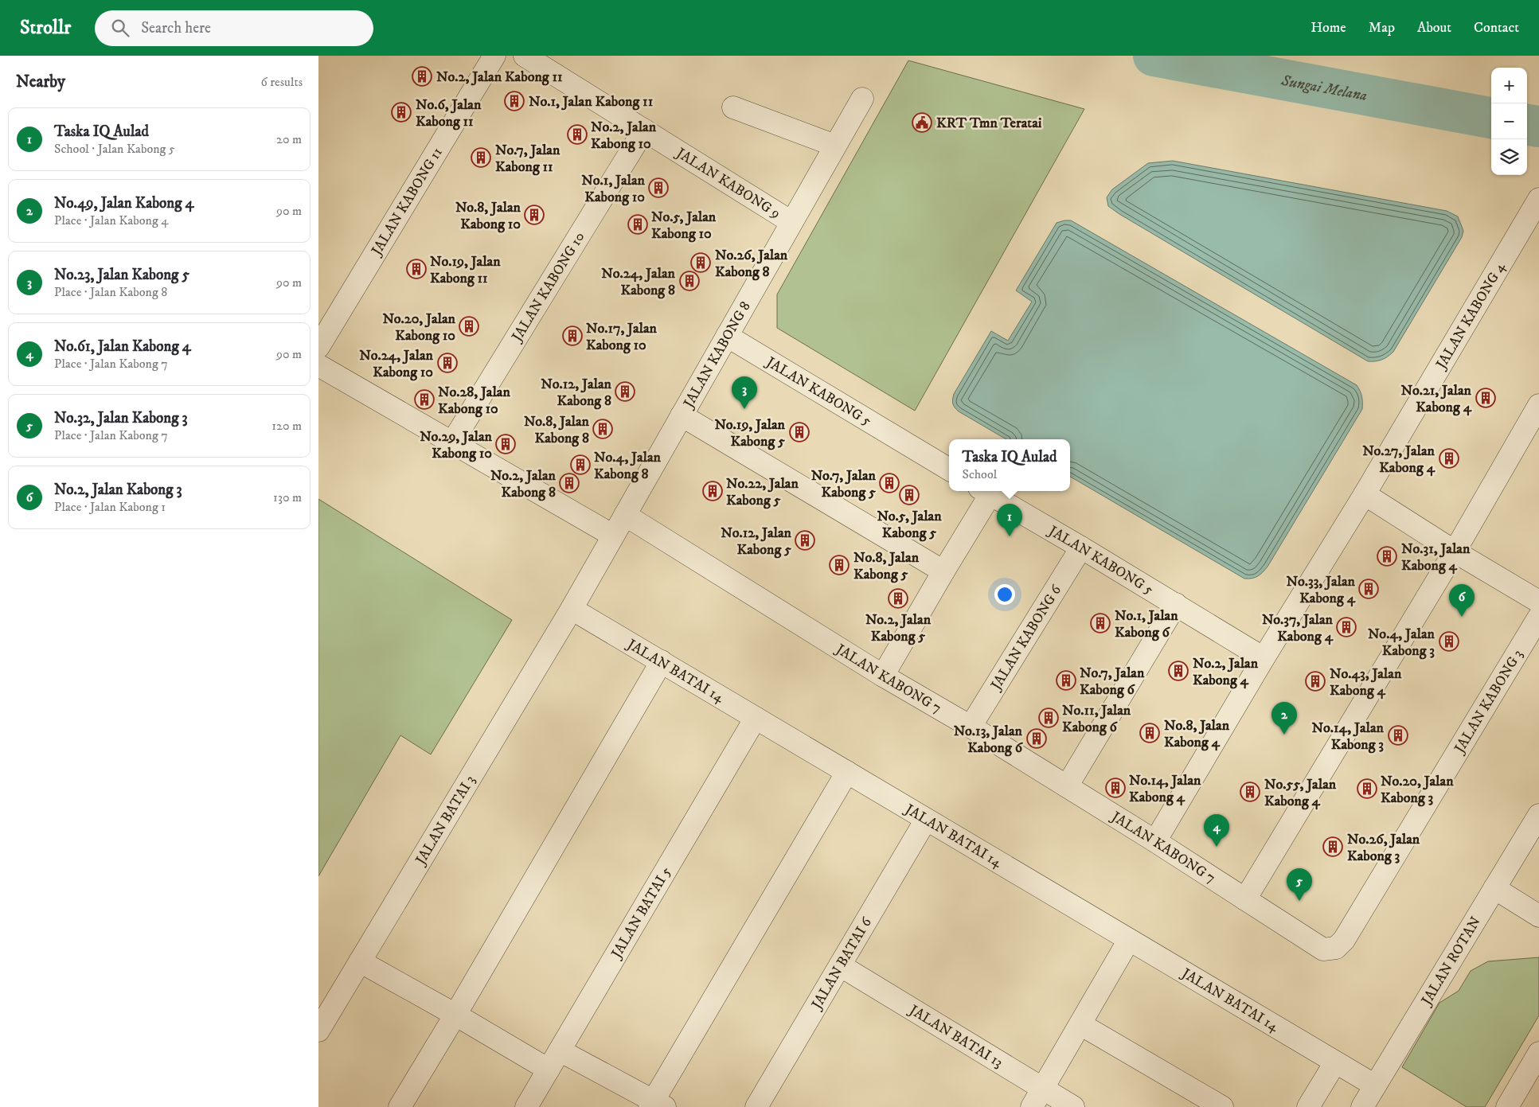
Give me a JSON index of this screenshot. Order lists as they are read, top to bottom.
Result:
{
  "streets": {
    "street": [
      "JALAN KABONG 9",
      "JALAN KABONG 11",
      "JALAN KABONG 10",
      "JALAN KABONG 4",
      "JALAN KABONG 8",
      "JALAN KABONG 5",
      "JALAN KABONG 6",
      "JALAN BATAI 14",
      "JALAN KABONG 7",
      "JALAN KABONG 3",
      "JALAN BATAI 3",
      "JALAN BATAI 5",
      "JALAN ROTAN",
      "JALAN BATAI 6",
      "JALAN BATAI 13"
    ]
  },
  "crossings": [
    ["JALAN KABONG 9", "JALAN KABONG 10"],
    ["JALAN KABONG 9", "JALAN KABONG 8"],
    ["JALAN KABONG 4", "JALAN KABONG 5"],
    ["JALAN KABONG 4", "JALAN KABONG 7"],
    ["JALAN KABONG 8", "JALAN KABONG 5"],
    ["JALAN KABONG 8", "JALAN BATAI 14"],
    ["JALAN KABONG 8", "JALAN KABONG 7"],
    ["JALAN KABONG 8", "JALAN BATAI 3"],
    ["JALAN KABONG 5", "JALAN KABONG 6"],
    ["JALAN KABONG 6", "JALAN KABONG 7"],
    ["JALAN BATAI 14", "JALAN BATAI 3"],
    ["JALAN BATAI 14", "JALAN BATAI 5"],
    ["JALAN BATAI 14", "JALAN ROTAN"],
    ["JALAN BATAI 14", "JALAN BATAI 6"],
    ["JALAN KABONG 7", "JALAN KABONG 3"],
    ["JALAN BATAI 6", "JALAN BATAI 13"]
  ],
  "water": ["Sungai Melana"],
  "places": {
    "building": [
      "No.2, Jalan Kabong 11",
      "No.1, Jalan Kabong 11",
      "No.6, Jalan Kabong 11",
      "No.2, Jalan Kabong 10",
      "No.7, Jalan Kabong 11",
      "No.1, Jalan Kabong 10",
      "No.8, Jalan Kabong 10",
      "No.5, Jalan Kabong 10",
      "No.26, Jalan Kabong 8",
      "No.19, Jalan Kabong 11",
      "No.24, Jalan Kabong 8",
      "No.20, Jalan Kabong 10",
      "No.17, Jalan Kabong 10",
      "No.24, Jalan Kabong 10",
      "No.12, Jalan Kabong 8",
      "No.21, Jalan Kabong 4",
      "No.28, Jalan Kabong 10",
      "No.8, Jalan Kabong 8",
      "No.19, Jalan Kabong 5",
      "No.29, Jalan Kabong 10",
      "No.27, Jalan Kabong 4",
      "No.4, Jalan Kabong 8",
      "No.2, Jalan Kabong 8",
      "No.7, Jalan Kabong 5",
      "No.22, Jalan Kabong 5",
      "No.5, Jalan Kabong 5",
      "No.12, Jalan Kabong 5",
      "No.31, Jalan Kabong 4",
      "No.8, Jalan Kabong 5",
      "No.33, Jalan Kabong 4",
      "No.2, Jalan Kabong 5",
      "No.1, Jalan Kabong 6",
      "No.37, Jalan Kabong 4",
      "No.4, Jalan Kabong 3",
      "No.2, Jalan Kabong 4",
      "No.7, Jalan Kabong 6",
      "No.43, Jalan Kabong 4",
      "No.11, Jalan Kabong 6",
      "No.8, Jalan Kabong 4",
      "No.14, Jalan Kabong 3",
      "No.13, Jalan Kabong 6",
      "No.14, Jalan Kabong 4",
      "No.20, Jalan Kabong 3",
      "No.55, Jalan Kabong 4",
      "No.26, Jalan Kabong 3"
    ],
    "public building": ["KRT Tmn Teratai"]
  },
  "page": {
    "header": "Strollr",
    "search": "Search here",
    "nav": [
      "Home",
      "Map",
      "About",
      "Contact"
    ],
    "heading": ["Nearby", "6 results"],
    "map_buttons": ["+", "−"],
    "list": [
      {
        "mark": "1",
        "name": "Taska IQ Aulad",
        "note": "School · Jalan Kabong 5",
        "value": "20 m"
      },
      {
        "mark": "2",
        "name": "No.49, Jalan Kabong 4",
        "note": "Place · Jalan Kabong 4",
        "value": "90 m"
      },
      {
        "mark": "3",
        "name": "No.23, Jalan Kabong 5",
        "note": "Place · Jalan Kabong 8",
        "value": "90 m"
      },
      {
        "mark": "4",
        "name": "No.61, Jalan Kabong 4",
        "note": "Place · Jalan Kabong 7",
        "value": "90 m"
      },
      {
        "mark": "5",
        "name": "No.32, Jalan Kabong 3",
        "note": "Place · Jalan Kabong 7",
        "value": "120 m"
      },
      {
        "mark": "6",
        "name": "No.2, Jalan Kabong 3",
        "note": "Place · Jalan Kabong 1",
        "value": "130 m"
      }
    ],
    "pins": [
      "3",
      "1",
      "6",
      "2",
      "4",
      "5"
    ],
    "popup": ["Taska IQ Aulad", "School"]
  }
}
